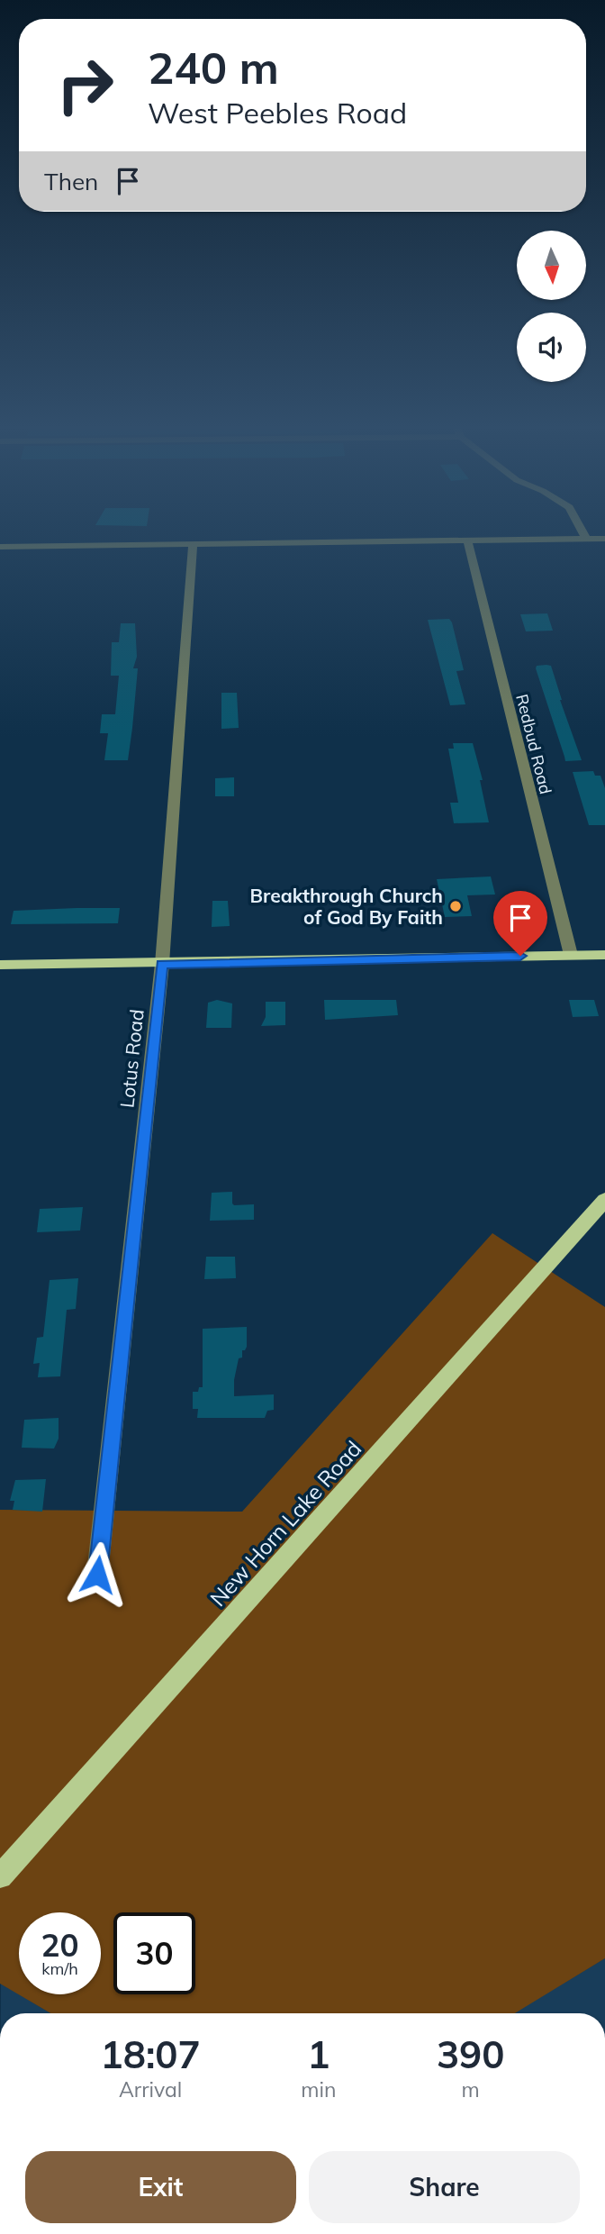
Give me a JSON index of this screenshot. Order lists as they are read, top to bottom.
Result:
{
  "streets": {
    "main road": ["New Horn Lake Road"],
    "street": ["Redbud Road", "Lotus Road"]
  },
  "places": ["Breakthrough Church of God By Faith"],
  "north": "bottom",
  "page": {
    "turn": ["240 m", "West Peebles Road"],
    "then": "Then",
    "speed": "20 km/h",
    "limit": "30",
    "eta": [
      "18:07",
      "Arrival",
      "1",
      "min",
      "390",
      "m"
    ],
    "buttons": ["Exit", "Share"]
  }
}
